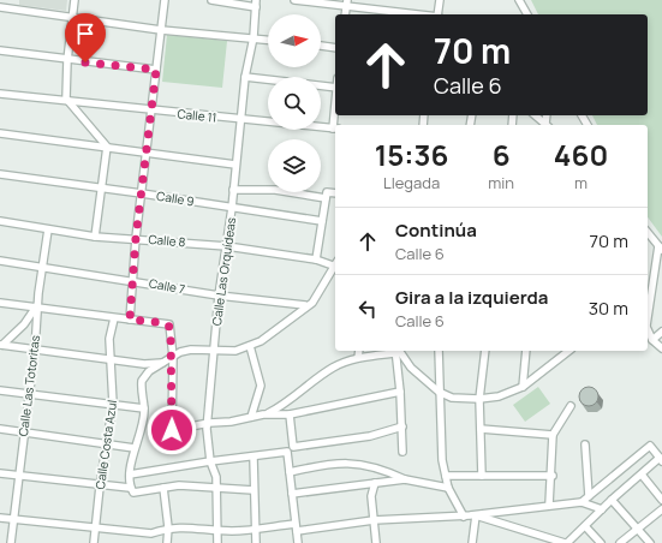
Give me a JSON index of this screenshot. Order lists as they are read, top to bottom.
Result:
{
  "streets": {
    "street": [
      "Calle 11",
      "Calle 9",
      "Calle 8",
      "Calle Las Orquídeas",
      "Calle 7",
      "Calle Las Totoritas",
      "Calle Costa Azul"
    ]
  },
  "crossings": [
    ["Calle 11", "Calle Las Orquídeas"],
    ["Calle 9", "Calle Las Orquídeas"],
    ["Calle 8", "Calle Las Orquídeas"],
    ["Calle 8", "Calle Las Totoritas"],
    ["Calle Las Orquídeas", "Calle 7"],
    ["Calle 7", "Calle Las Totoritas"]
  ],
  "north": "right",
  "page": {
    "turn": ["70 m", "Calle 6"],
    "eta": [
      "15:36",
      "Llegada",
      "6",
      "min",
      "460",
      "m"
    ],
    "list": [
      {
        "name": "Continúa",
        "note": "Calle 6",
        "value": "70 m"
      },
      {
        "name": "Gira a la izquierda",
        "note": "Calle 6",
        "value": "30 m"
      }
    ]
  }
}
